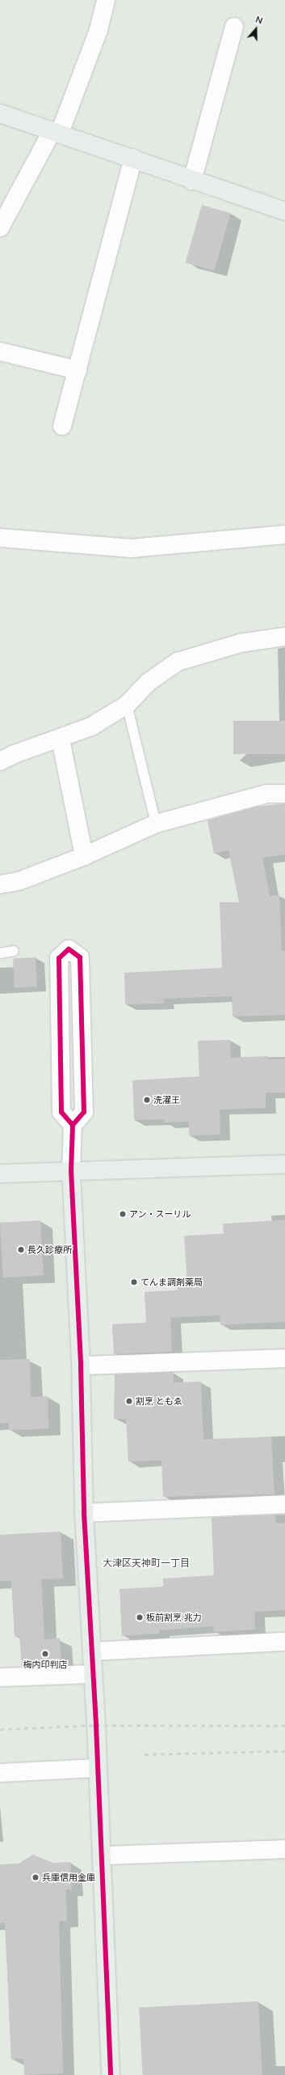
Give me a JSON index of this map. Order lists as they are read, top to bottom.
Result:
{
  "districts": ["大津区天神町一丁目"],
  "places": [
    "洗濯王",
    "アン・スーリル",
    "長久診療所",
    "てんま調剤薬局",
    "割烹 ともゑ",
    "板前割烹 兆力",
    "梅内印判店",
    "兵庫信用金庫"
  ],
  "north": "top"
}
